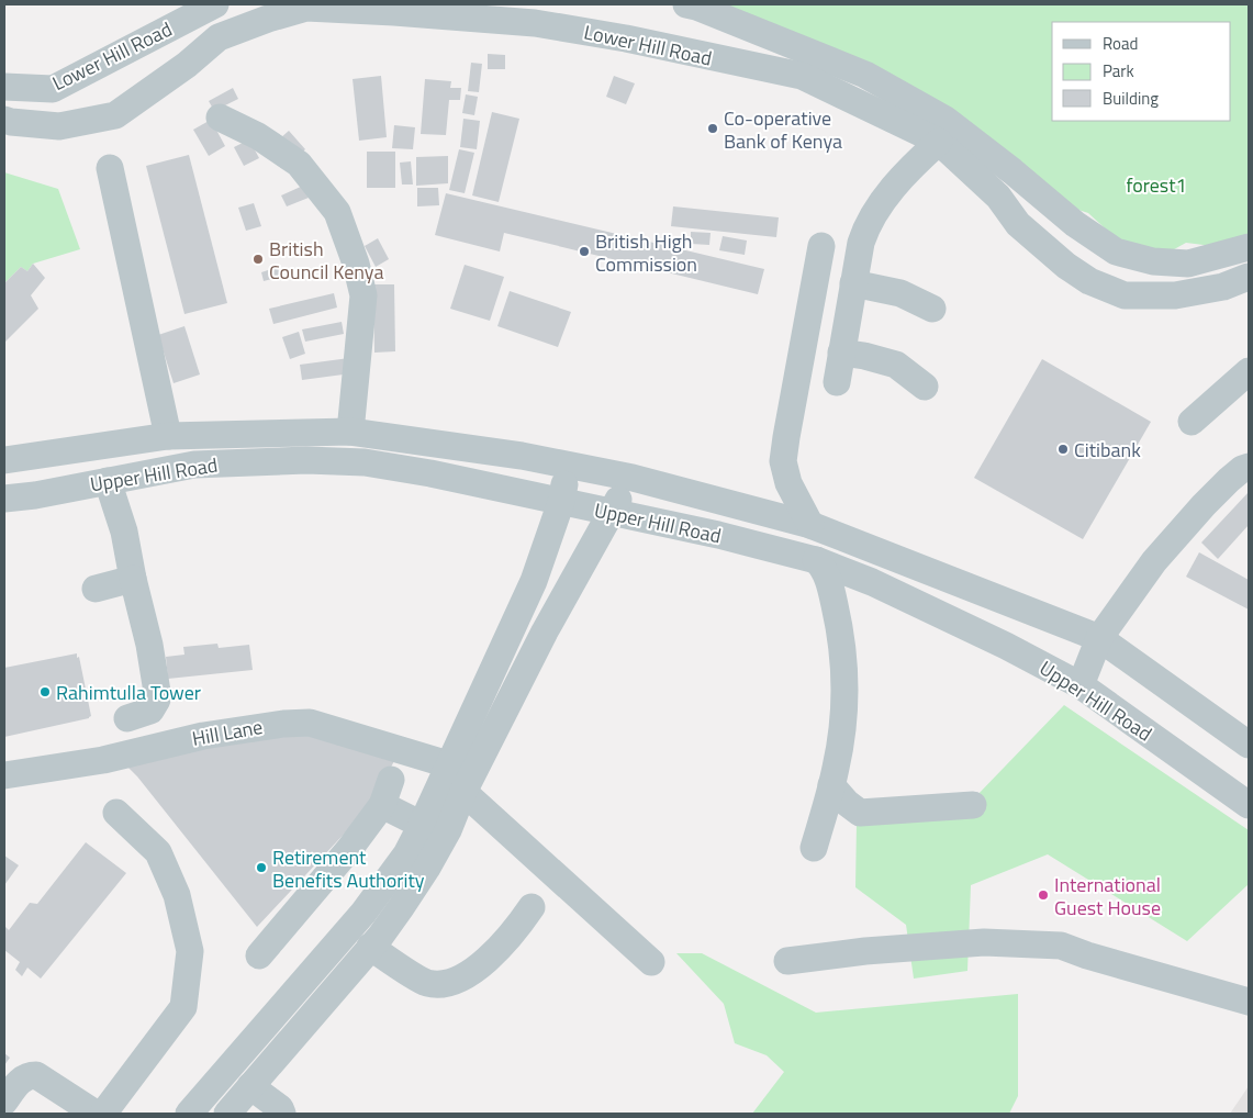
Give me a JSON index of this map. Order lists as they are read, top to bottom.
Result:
{
  "streets": {
    "street": ["Lower Hill Road", "Upper Hill Road", "Hill Lane"]
  },
  "parks": ["forest1"],
  "places": [
    "Co-operative Bank of Kenya",
    "British High Commission",
    "British Council Kenya",
    "Citibank",
    "Rahimtulla Tower",
    "Retirement Benefits Authority",
    "International Guest House"
  ],
  "legend": ["Road", "Park", "Building"]
}
